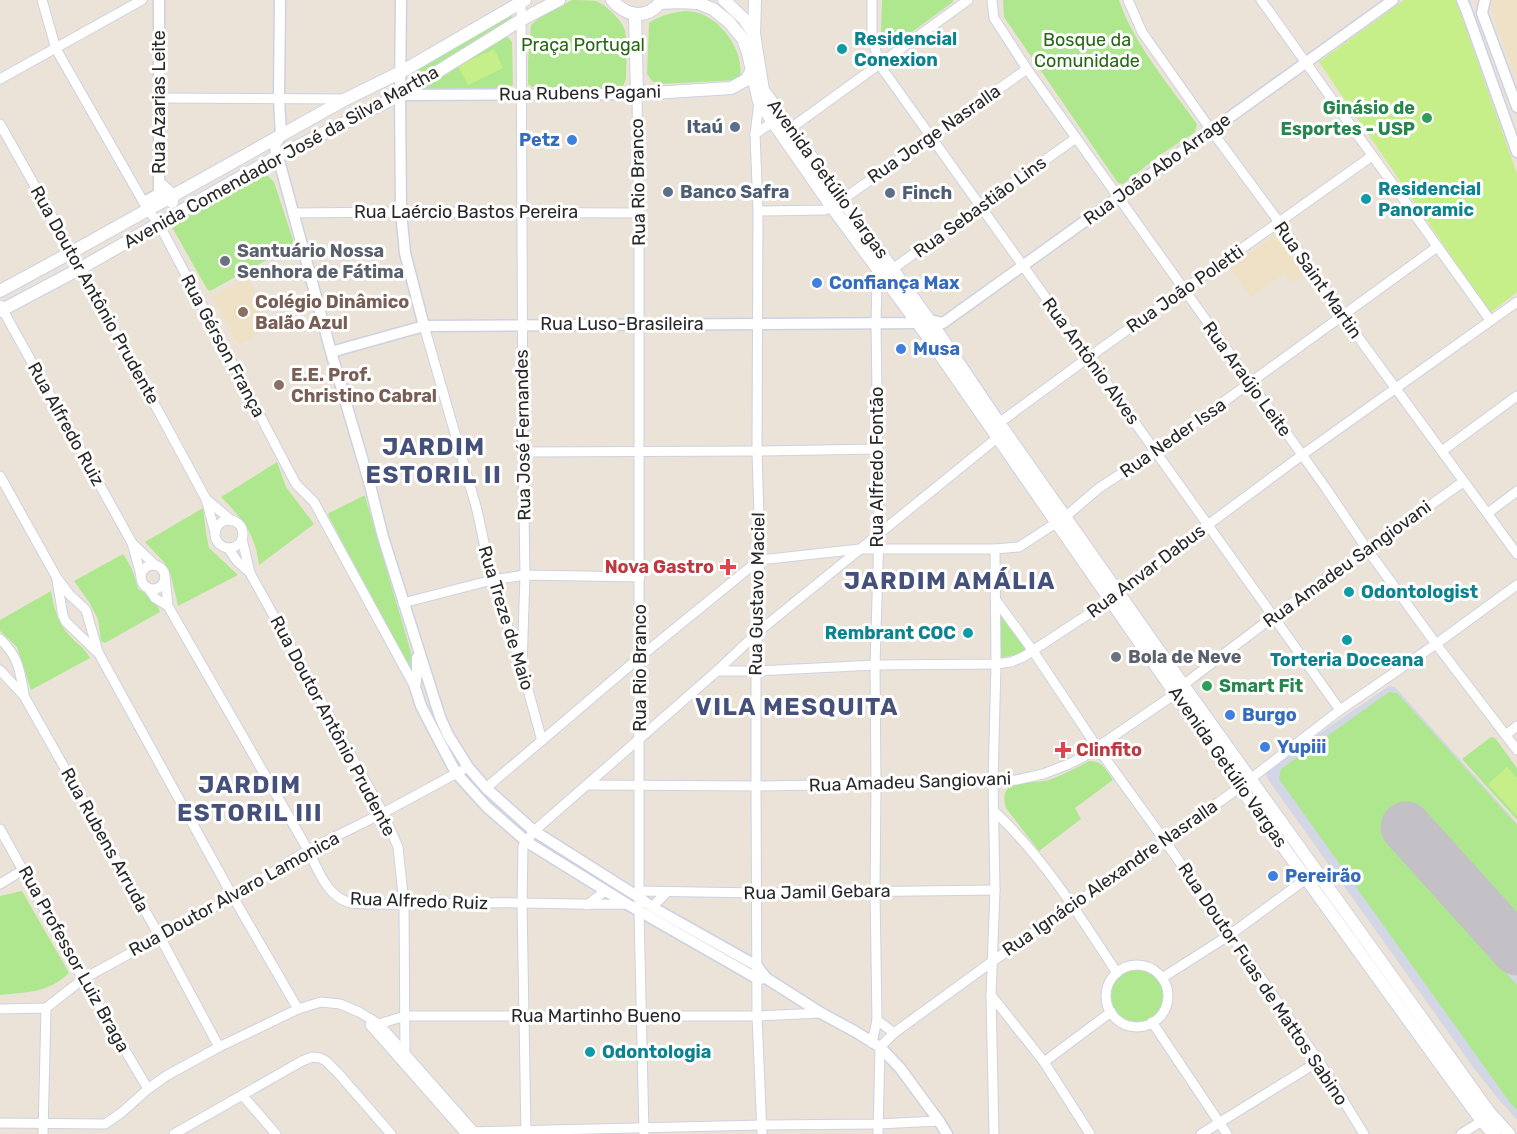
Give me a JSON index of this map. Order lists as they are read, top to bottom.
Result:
{
  "streets": {
    "main road": [
      "Rua Rubens Pagani",
      "Avenida Comendador José da Silva Martha",
      "Avenida Getúlio Vargas",
      "Rua Gustavo Maciel"
    ],
    "street": [
      "Rua Azarias Leite",
      "Rua Jorge Nasralla",
      "Rua João Abo Arrage",
      "Rua Rio Branco",
      "Rua Sebastião Lins",
      "Rua Laércio Bastos Pereira",
      "Rua Saint Martin",
      "Rua João Poletti",
      "Rua Doutor Antônio Prudente",
      "Rua Luso-Brasileira",
      "Rua Gérson França",
      "Rua Antônio Alves",
      "Rua Araújo Leite",
      "Rua Alfredo Ruiz",
      "Rua José Fernandes",
      "Rua Neder Issa",
      "Rua Alfredo Fontão",
      "Rua Amadeu Sangiovani",
      "Rua Anvar Dabus",
      "Rua Treze de Maio",
      "Rua Rubens Arruda",
      "Rua Ignácio Alexandre Nasralla",
      "Rua Jamil Gebara",
      "Rua Doutor Alvaro Lamonica",
      "Rua Professor Luiz Braga",
      "Rua Doutor Fuas de Mattos Sabino",
      "Rua Martinho Bueno"
    ]
  },
  "crossings": [
    ["Rua Rubens Pagani", "Avenida Comendador José da Silva Martha"],
    ["Rua Rubens Pagani", "Rua Rio Branco"],
    ["Rua Rubens Pagani", "Rua José Fernandes"],
    ["Rua Rubens Pagani", "Rua Treze de Maio"],
    ["Rua Azarias Leite", "Avenida Comendador José da Silva Martha"],
    ["Rua Jorge Nasralla", "Avenida Getúlio Vargas"],
    ["Rua Jorge Nasralla", "Rua Antônio Alves"],
    ["Rua Jorge Nasralla", "Rua Araújo Leite"],
    ["Avenida Comendador José da Silva Martha", "Rua Doutor Antônio Prudente"],
    ["Avenida Comendador José da Silva Martha", "Rua Gérson França"],
    ["Avenida Comendador José da Silva Martha", "Rua Alfredo Ruiz"],
    ["Avenida Comendador José da Silva Martha", "Rua Treze de Maio"],
    ["Rua João Abo Arrage", "Avenida Getúlio Vargas"],
    ["Rua João Abo Arrage", "Rua Saint Martin"],
    ["Rua João Abo Arrage", "Rua Luso-Brasileira"],
    ["Rua João Abo Arrage", "Rua Antônio Alves"],
    ["Rua João Abo Arrage", "Rua Araújo Leite"],
    ["Avenida Getúlio Vargas", "Rua Sebastião Lins"],
    ["Avenida Getúlio Vargas", "Rua João Poletti"],
    ["Avenida Getúlio Vargas", "Rua Luso-Brasileira"],
    ["Avenida Getúlio Vargas", "Rua Neder Issa"],
    ["Avenida Getúlio Vargas", "Rua Alfredo Fontão"],
    ["Avenida Getúlio Vargas", "Rua Amadeu Sangiovani"],
    ["Avenida Getúlio Vargas", "Rua Anvar Dabus"],
    ["Avenida Getúlio Vargas", "Rua Gustavo Maciel"],
    ["Avenida Getúlio Vargas", "Rua Ignácio Alexandre Nasralla"],
    ["Rua Rio Branco", "Rua Laércio Bastos Pereira"],
    ["Rua Rio Branco", "Rua Luso-Brasileira"],
    ["Rua Rio Branco", "Rua Amadeu Sangiovani"],
    ["Rua Rio Branco", "Rua Jamil Gebara"],
    ["Rua Rio Branco", "Rua Martinho Bueno"],
    ["Rua Sebastião Lins", "Rua Antônio Alves"],
    ["Rua Sebastião Lins", "Rua Araújo Leite"],
    ["Rua Sebastião Lins", "Rua Alfredo Fontão"],
    ["Rua Laércio Bastos Pereira", "Rua José Fernandes"],
    ["Rua Laércio Bastos Pereira", "Rua Treze de Maio"],
    ["Rua Saint Martin", "Rua João Poletti"],
    ["Rua Saint Martin", "Rua Neder Issa"],
    ["Rua Saint Martin", "Rua Amadeu Sangiovani"],
    ["Rua Saint Martin", "Rua Anvar Dabus"],
    ["Rua João Poletti", "Rua Antônio Alves"],
    ["Rua João Poletti", "Rua Araújo Leite"],
    ["Rua Doutor Antônio Prudente", "Rua Alfredo Ruiz"],
    ["Rua Doutor Antônio Prudente", "Rua Doutor Alvaro Lamonica"],
    ["Rua Doutor Antônio Prudente", "Rua Martinho Bueno"],
    ["Rua Luso-Brasileira", "Rua José Fernandes"],
    ["Rua Luso-Brasileira", "Rua Alfredo Fontão"],
    ["Rua Luso-Brasileira", "Rua Gustavo Maciel"],
    ["Rua Luso-Brasileira", "Rua Treze de Maio"],
    ["Rua Antônio Alves", "Rua Neder Issa"],
    ["Rua Antônio Alves", "Rua Amadeu Sangiovani"],
    ["Rua Antônio Alves", "Rua Anvar Dabus"],
    ["Rua Antônio Alves", "Rua Ignácio Alexandre Nasralla"],
    ["Rua Araújo Leite", "Rua Neder Issa"],
    ["Rua Araújo Leite", "Rua Amadeu Sangiovani"],
    ["Rua Araújo Leite", "Rua Anvar Dabus"],
    ["Rua Araújo Leite", "Rua Ignácio Alexandre Nasralla"],
    ["Rua Alfredo Ruiz", "Rua Doutor Alvaro Lamonica"],
    ["Rua José Fernandes", "Rua Treze de Maio"],
    ["Rua Neder Issa", "Rua Alfredo Fontão"],
    ["Rua Neder Issa", "Rua Gustavo Maciel"],
    ["Rua Alfredo Fontão", "Rua Amadeu Sangiovani"],
    ["Rua Alfredo Fontão", "Rua Anvar Dabus"],
    ["Rua Alfredo Fontão", "Rua Ignácio Alexandre Nasralla"],
    ["Rua Alfredo Fontão", "Rua Jamil Gebara"],
    ["Rua Amadeu Sangiovani", "Rua Gustavo Maciel"],
    ["Rua Amadeu Sangiovani", "Rua Doutor Fuas de Mattos Sabino"],
    ["Rua Anvar Dabus", "Rua Gustavo Maciel"],
    ["Rua Anvar Dabus", "Rua Doutor Fuas de Mattos Sabino"],
    ["Rua Gustavo Maciel", "Rua Jamil Gebara"],
    ["Rua Rubens Arruda", "Rua Doutor Alvaro Lamonica"],
    ["Rua Ignácio Alexandre Nasralla", "Rua Doutor Fuas de Mattos Sabino"],
    ["Rua Doutor Alvaro Lamonica", "Rua Professor Luiz Braga"]
  ],
  "districts": [
    "JARDIM ESTORIL II",
    "JARDIM AMÁLIA",
    "VILA MESQUITA",
    "JARDIM ESTORIL III"
  ],
  "parks": ["Bosque da Comunidade", "Praça Portugal"],
  "places": {
    "other": [
      "Residencial Conexion",
      "Ginásio de Esportes - USP",
      "Itaú",
      "Petz",
      "Banco Safra",
      "Finch",
      "Residencial Panoramic",
      "Santuário Nossa Senhora de Fátima",
      "Confiança Max",
      "Colégio Dinâmico Balão Azul",
      "Musa",
      "E.E. Prof. Christino Cabral",
      "Odontologist",
      "Rembrant COC",
      "Torteria Doceana",
      "Bola de Neve",
      "Smart Fit",
      "Burgo",
      "Yupiii",
      "Pereirão",
      "Odontologia"
    ],
    "health": ["Nova Gastro", "Clinfito"]
  }
}
